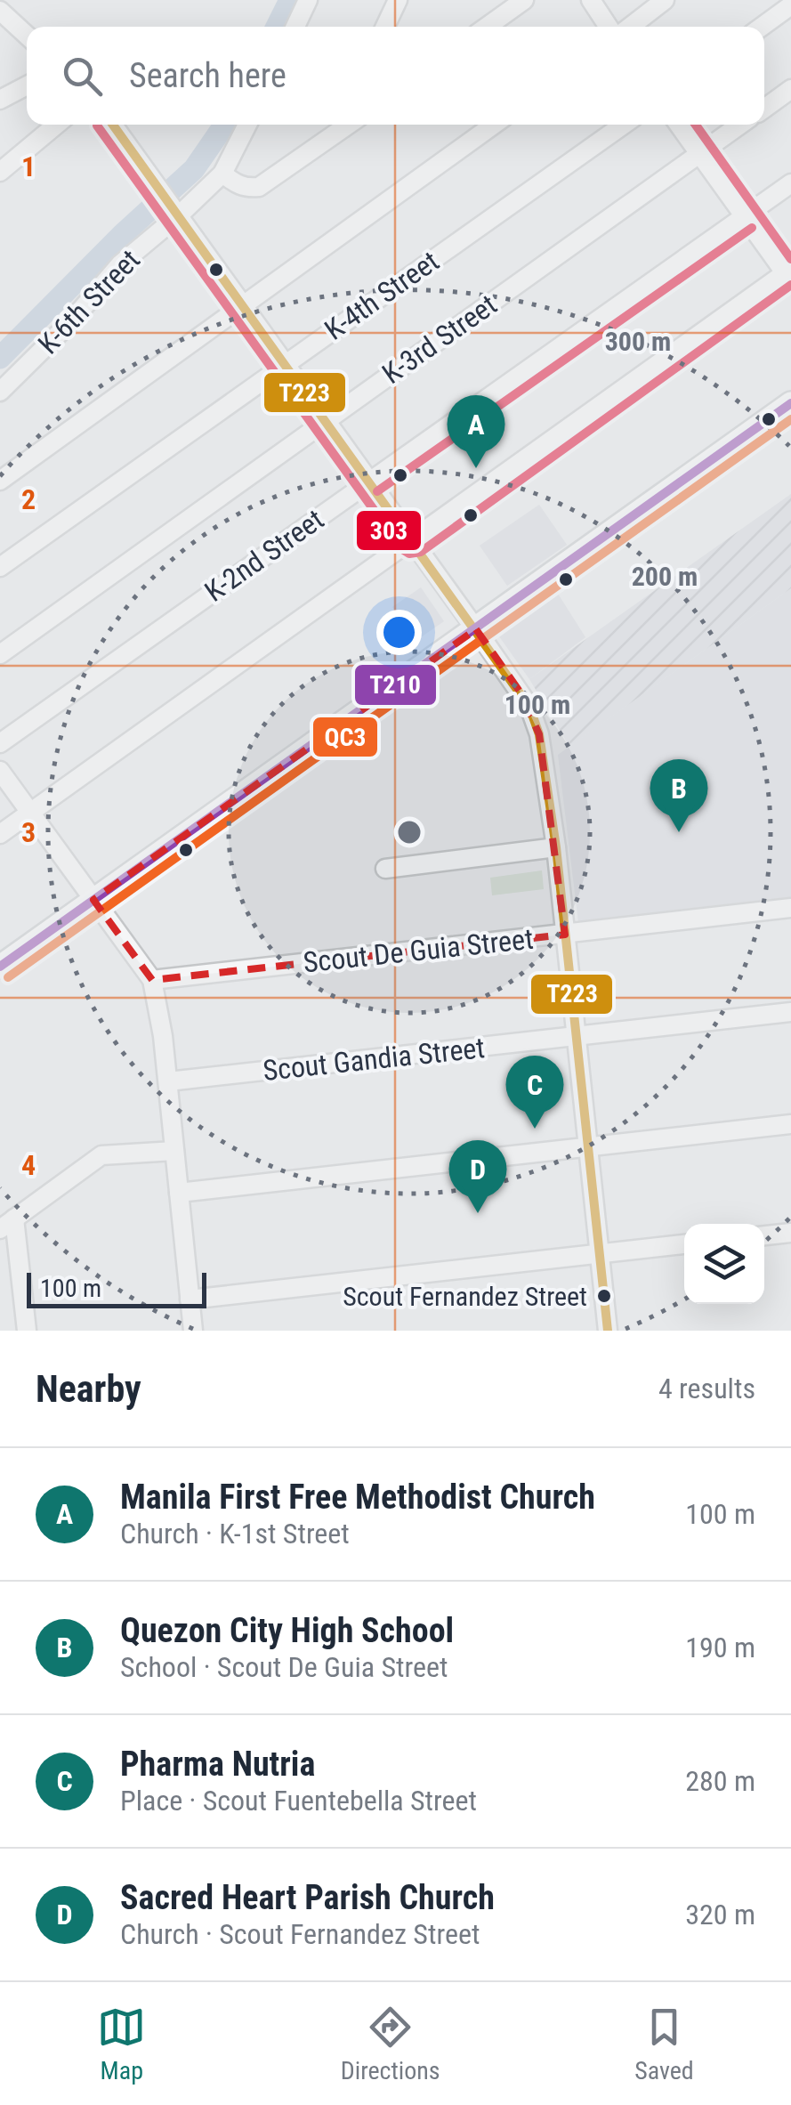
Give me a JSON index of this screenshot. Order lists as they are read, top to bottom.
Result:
{
  "streets": {
    "street": [
      "K-4th Street",
      "K-6th Street",
      "K-3rd Street",
      "K-2nd Street",
      "Scout De Guia Street",
      "Scout Gandia Street"
    ]
  },
  "places": ["Scout Fernandez Street"],
  "lines": [
    "transit line T223",
    "transit line 303",
    "transit line T210",
    "transit line QC3"
  ],
  "scale_bar": "100 m",
  "page": {
    "search": "Search here",
    "pins": [
      "A",
      "B",
      "C",
      "D"
    ],
    "scale": "100 m",
    "heading": ["Nearby", "4 results"],
    "list": [
      {
        "mark": "A",
        "name": "Manila First Free Methodist Church",
        "note": "Church · K-1st Street",
        "value": "100 m"
      },
      {
        "mark": "B",
        "name": "Quezon City High School",
        "note": "School · Scout De Guia Street",
        "value": "190 m"
      },
      {
        "mark": "C",
        "name": "Pharma Nutria",
        "note": "Place · Scout Fuentebella Street",
        "value": "280 m"
      },
      {
        "mark": "D",
        "name": "Sacred Heart Parish Church",
        "note": "Church · Scout Fernandez Street",
        "value": "320 m"
      }
    ],
    "nav": ["Map", "Directions", "Saved"]
  },
  "grid": {
    "rows": [
      "1",
      "2",
      "3",
      "4"
    ]
  },
  "rings": ["300 m", "200 m", "100 m"]
}
